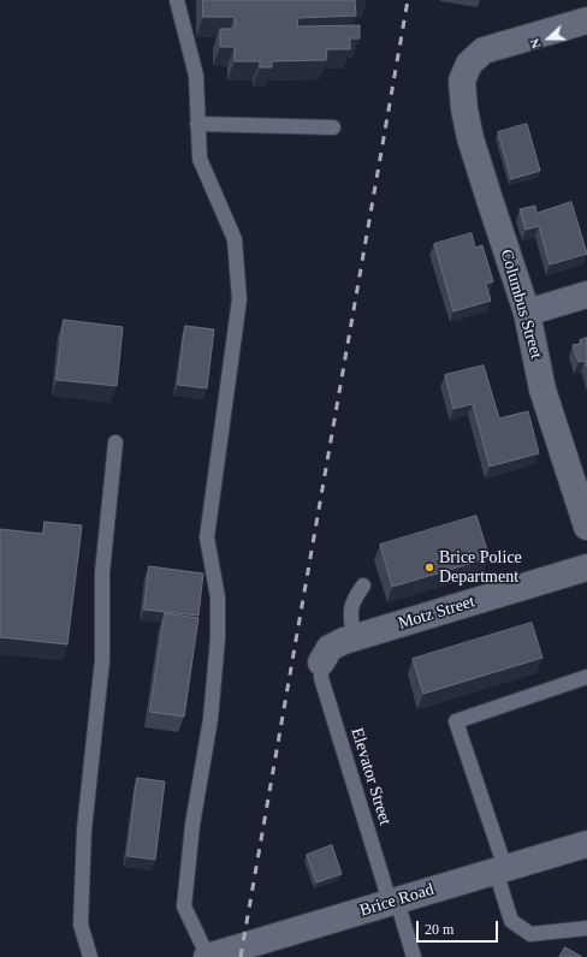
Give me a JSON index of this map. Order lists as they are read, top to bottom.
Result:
{
  "streets": {
    "street": ["Columbus Street", "Motz Street", "Brice Road"],
    "lane": ["Elevator Street"]
  },
  "crossings": [
    ["Motz Street", "Elevator Street"],
    ["Elevator Street", "Brice Road"]
  ],
  "places": ["Brice Police Department"],
  "scale_bar": "20 m",
  "north": "left"
}
